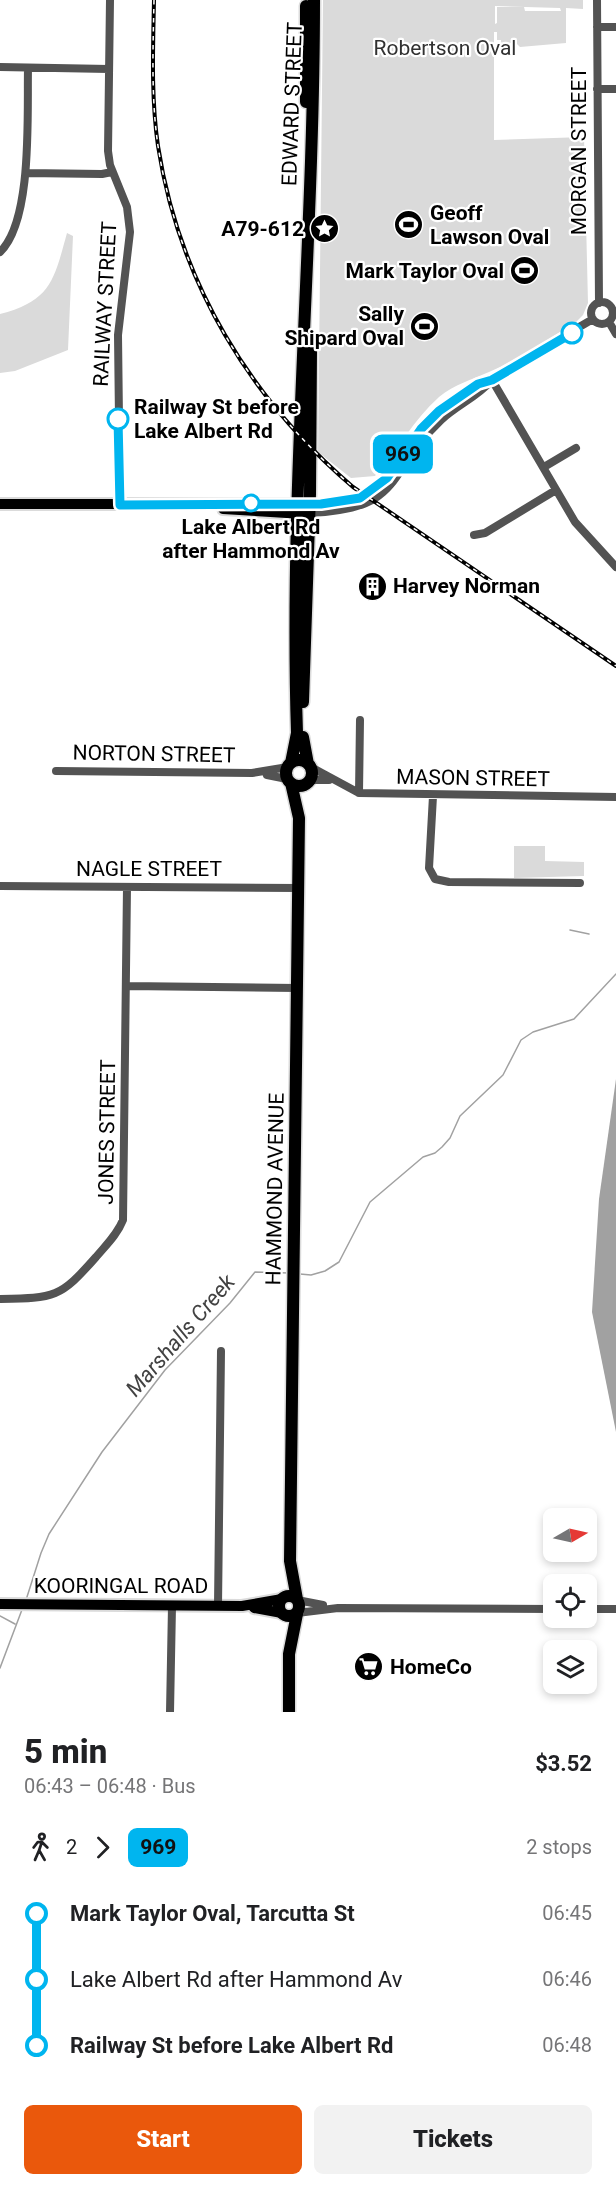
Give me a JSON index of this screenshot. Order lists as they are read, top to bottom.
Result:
{
  "streets": {
    "highway": ["EDWARD STREET", "HAMMOND AVENUE"],
    "main road": ["KOORINGAL ROAD"],
    "street": [
      "MORGAN STREET",
      "RAILWAY STREET",
      "NORTON STREET",
      "MASON STREET",
      "NAGLE STREET",
      "JONES STREET"
    ]
  },
  "crossings": [
    ["EDWARD STREET", "HAMMOND AVENUE"],
    ["NORTON STREET", "HAMMOND AVENUE"],
    ["MASON STREET", "HAMMOND AVENUE"],
    ["NAGLE STREET", "JONES STREET"],
    ["NAGLE STREET", "HAMMOND AVENUE"],
    ["HAMMOND AVENUE", "KOORINGAL ROAD"]
  ],
  "water": ["Marshalls Creek"],
  "parks": ["Robertson Oval"],
  "places": {
    "sports": ["Geoff Lawson Oval", "Mark Taylor Oval", "Sally Shipard Oval"],
    "place": ["A79-612"],
    "other": ["Railway St before Lake Albert Rd", "Lake Albert Rd after Hammond Av"],
    "building": ["Harvey Norman"],
    "supermarket": ["HomeCo"]
  },
  "lines": ["bus line 969"],
  "north": "right",
  "page": {
    "on_map": "969",
    "heading": ["5 min", "06:43 – 06:48 · Bus", "$3.52"],
    "legs": ["2", "969", "2 stops"],
    "list": [
      {
        "name": "Mark Taylor Oval, Tarcutta St",
        "value": "06:45"
      },
      {
        "name": "Lake Albert Rd after Hammond Av",
        "value": "06:46"
      },
      {
        "name": "Railway St before Lake Albert Rd",
        "value": "06:48"
      }
    ],
    "buttons": ["Start", "Tickets"]
  }
}
